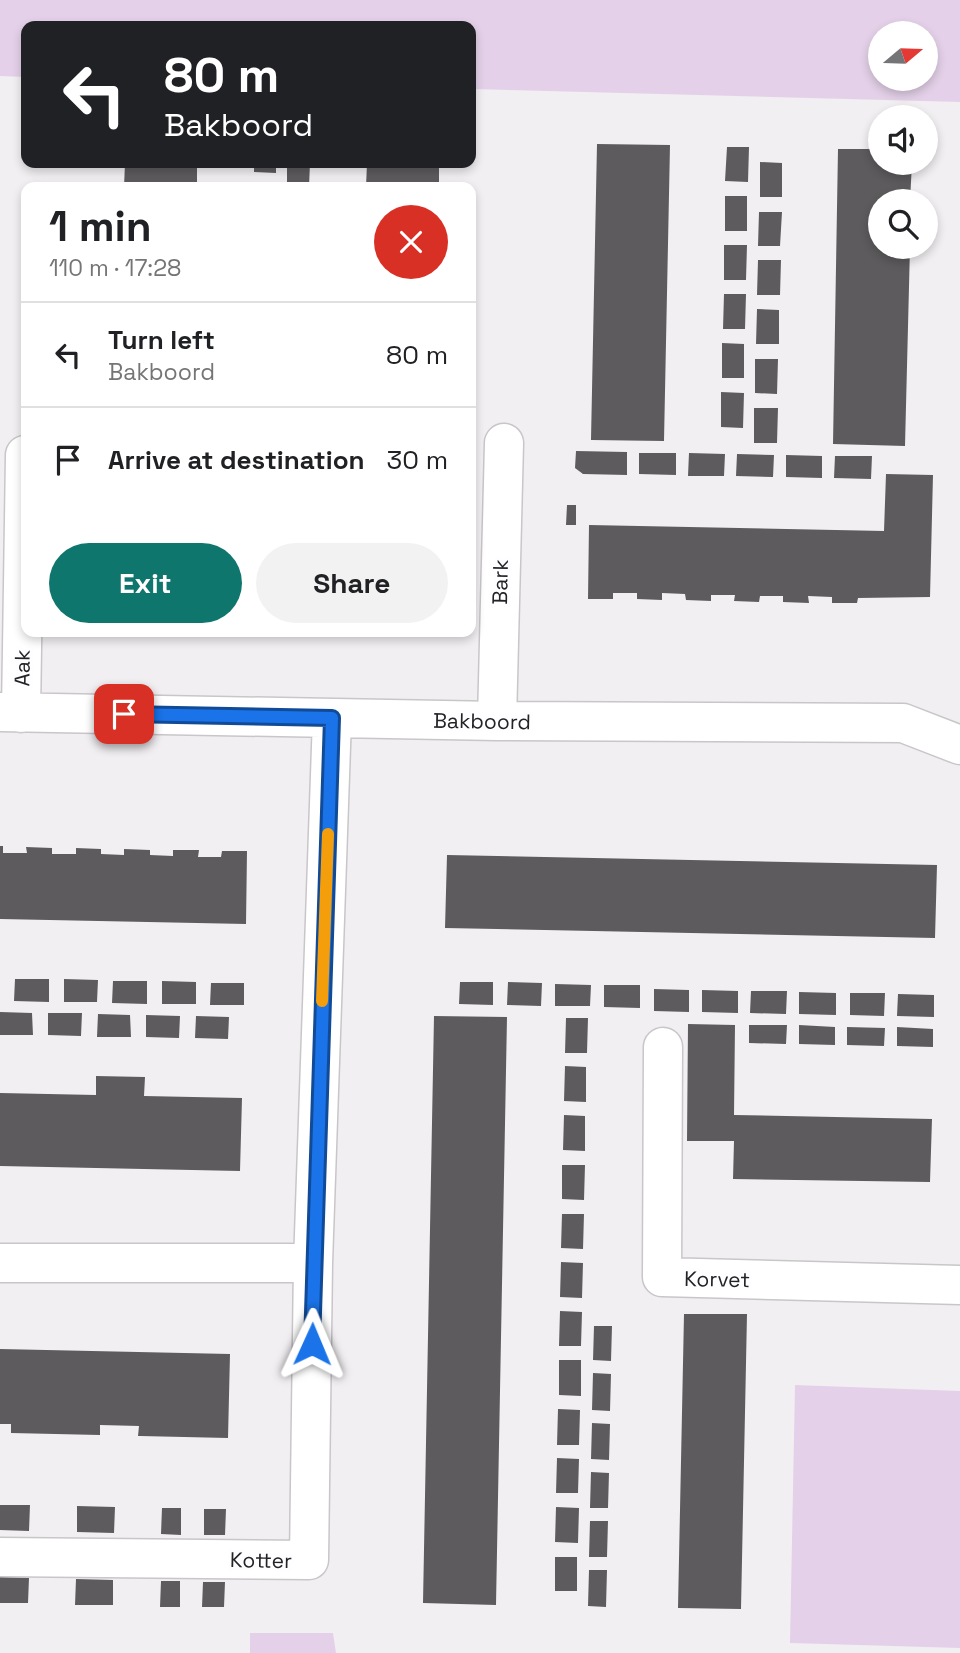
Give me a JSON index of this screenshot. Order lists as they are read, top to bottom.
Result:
{
  "streets": {
    "street": [
      "Bark",
      "Aak",
      "Bakboord",
      "Korvet",
      "Kotter"
    ]
  },
  "crossings": [
    ["Bark", "Bakboord"],
    ["Aak", "Bakboord"],
    ["Bakboord", "Kotter"]
  ],
  "north": "right",
  "page": {
    "turn": ["80 m", "Bakboord"],
    "heading": ["1 min", "110 m · 17:28"],
    "list": [
      {
        "name": "Turn left",
        "note": "Bakboord",
        "value": "80 m"
      },
      {
        "name": "Arrive at destination",
        "value": "30 m"
      }
    ],
    "buttons": ["Exit", "Share"]
  }
}
